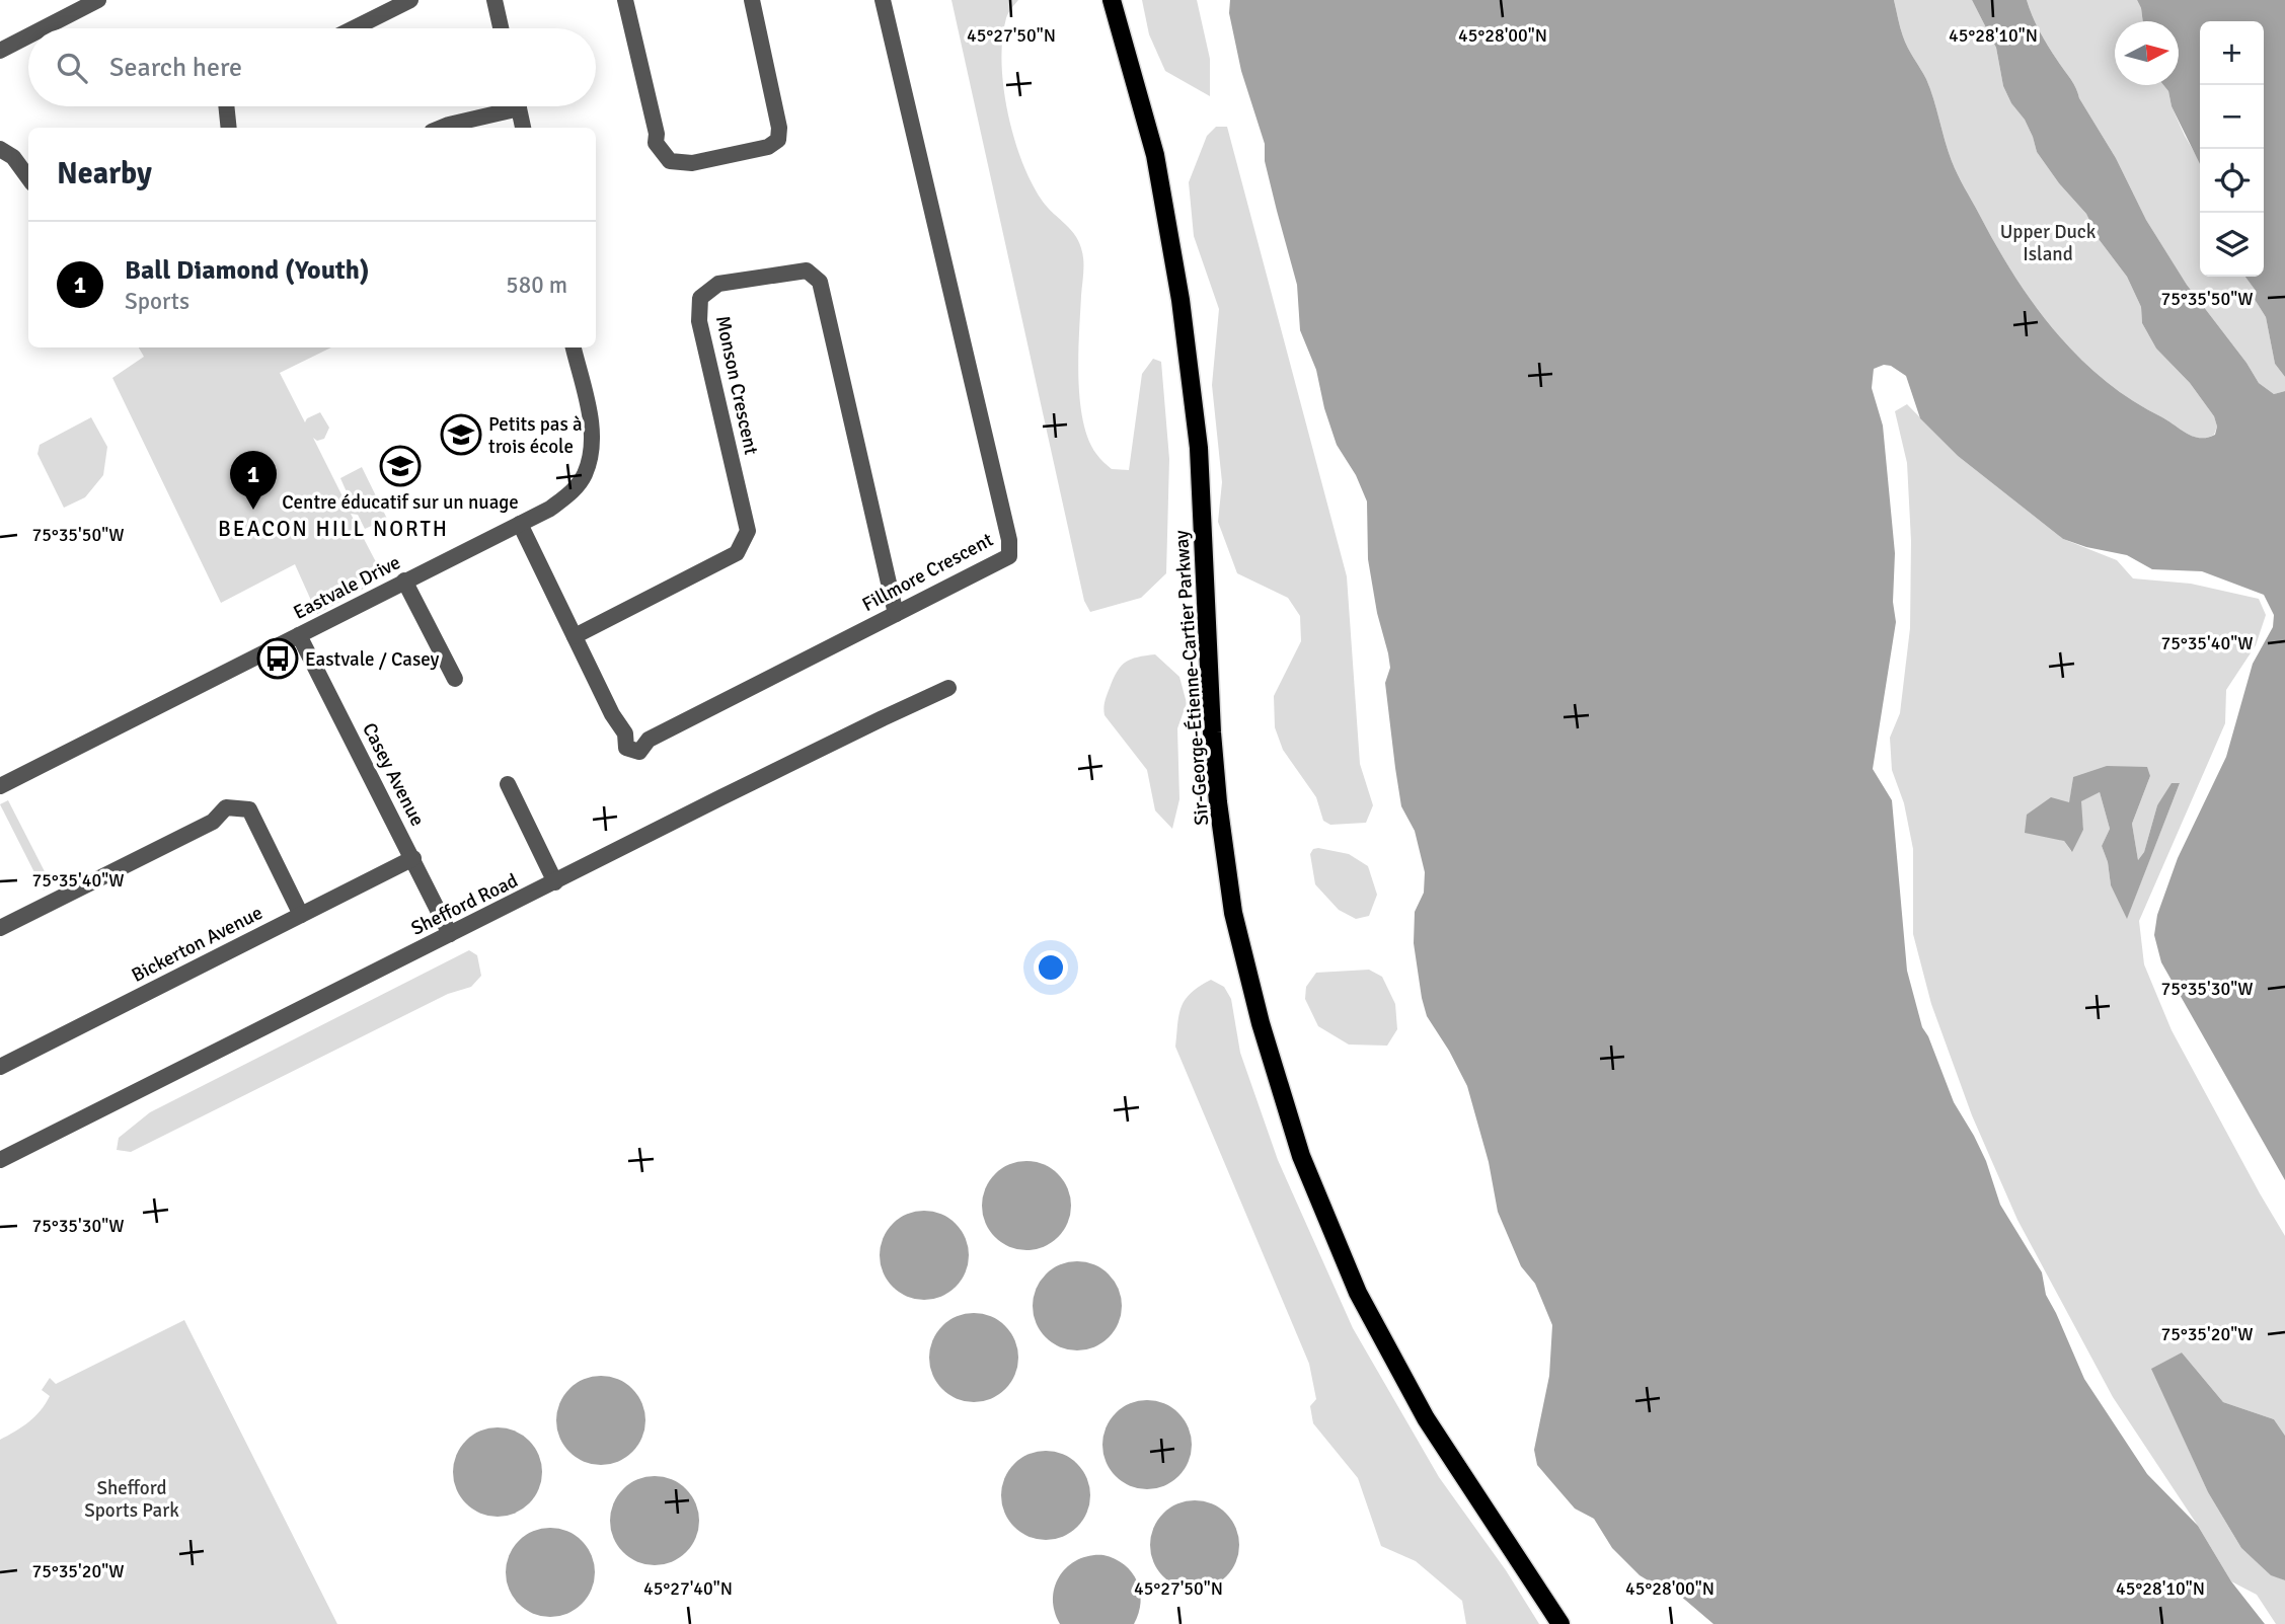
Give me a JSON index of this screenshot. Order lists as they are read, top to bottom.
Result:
{
  "streets": {
    "main road": ["Sir-George-Étienne-Cartier Parkway"],
    "street": [
      "Monson Crescent",
      "Fillmore Crescent",
      "Eastvale Drive",
      "Casey Avenue",
      "Shefford Road",
      "Bickerton Avenue"
    ]
  },
  "crossings": [
    ["Monson Crescent", "Fillmore Crescent"],
    ["Fillmore Crescent", "Eastvale Drive"],
    ["Eastvale Drive", "Casey Avenue"],
    ["Casey Avenue", "Shefford Road"],
    ["Casey Avenue", "Bickerton Avenue"]
  ],
  "districts": ["BEACON HILL NORTH"],
  "parks": ["Upper Duck Island", "Shefford Sports Park"],
  "places": {
    "school or university": ["Petits pas à trois école", "Centre éducatif sur un nuage"],
    "bus stop": ["Eastvale / Casey"]
  },
  "north": "right",
  "page": {
    "map_buttons": ["+", "−"],
    "search": "Search here",
    "heading": "Nearby",
    "list": [
      {
        "mark": "1",
        "name": "Ball Diamond (Youth)",
        "note": "Sports",
        "value": "580 m"
      }
    ],
    "pins": "1"
  },
  "coordinates": [
    "45°27'50\"N",
    "45°28'00\"N",
    "45°28'10\"N",
    "75°35'50\"W",
    "75°35'40\"W",
    "75°35'30\"W",
    "75°35'20\"W",
    "45°27'40\"N"
  ]
}
